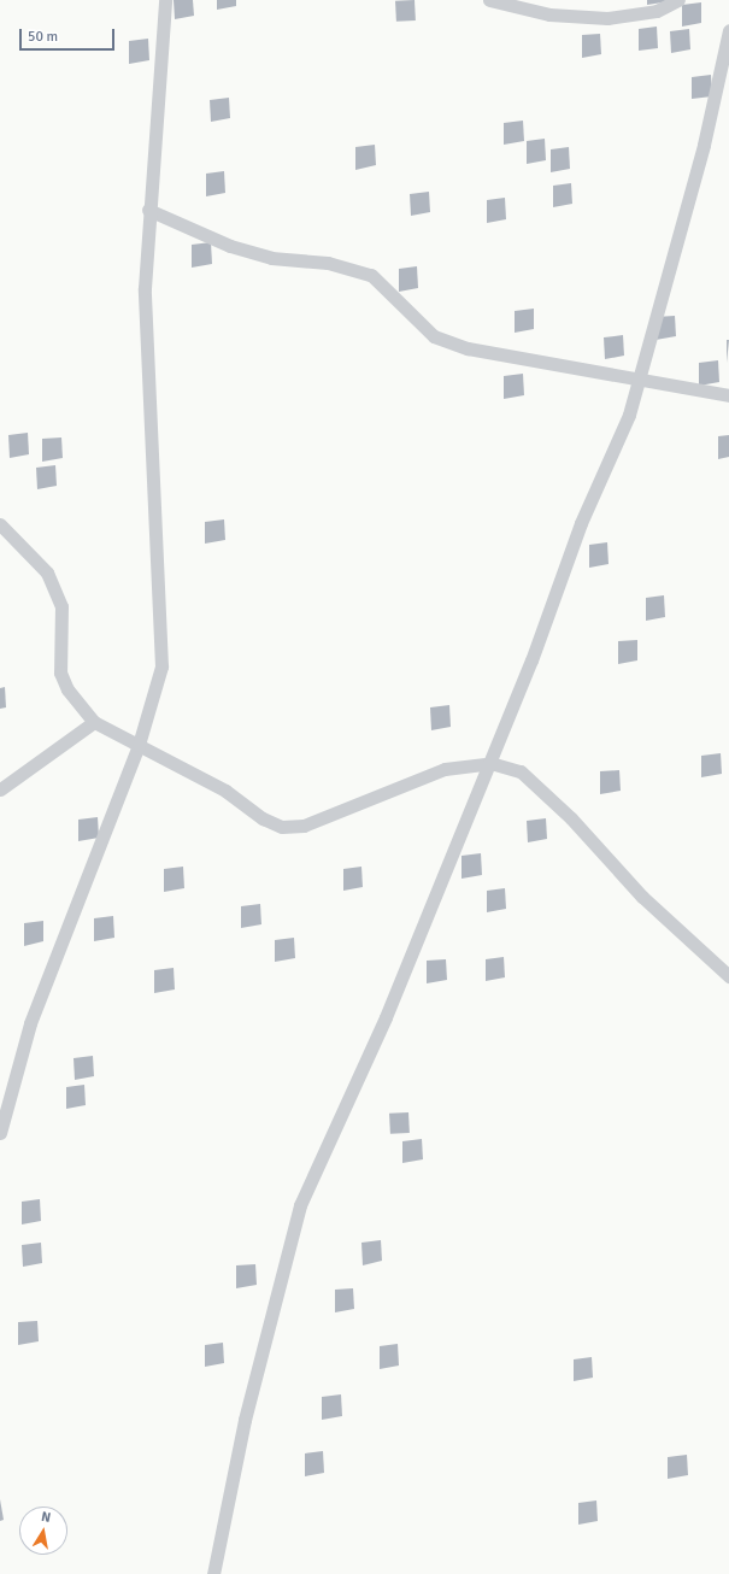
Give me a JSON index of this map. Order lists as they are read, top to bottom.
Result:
{
  "scale_bar": "50 m",
  "north": "top"
}
